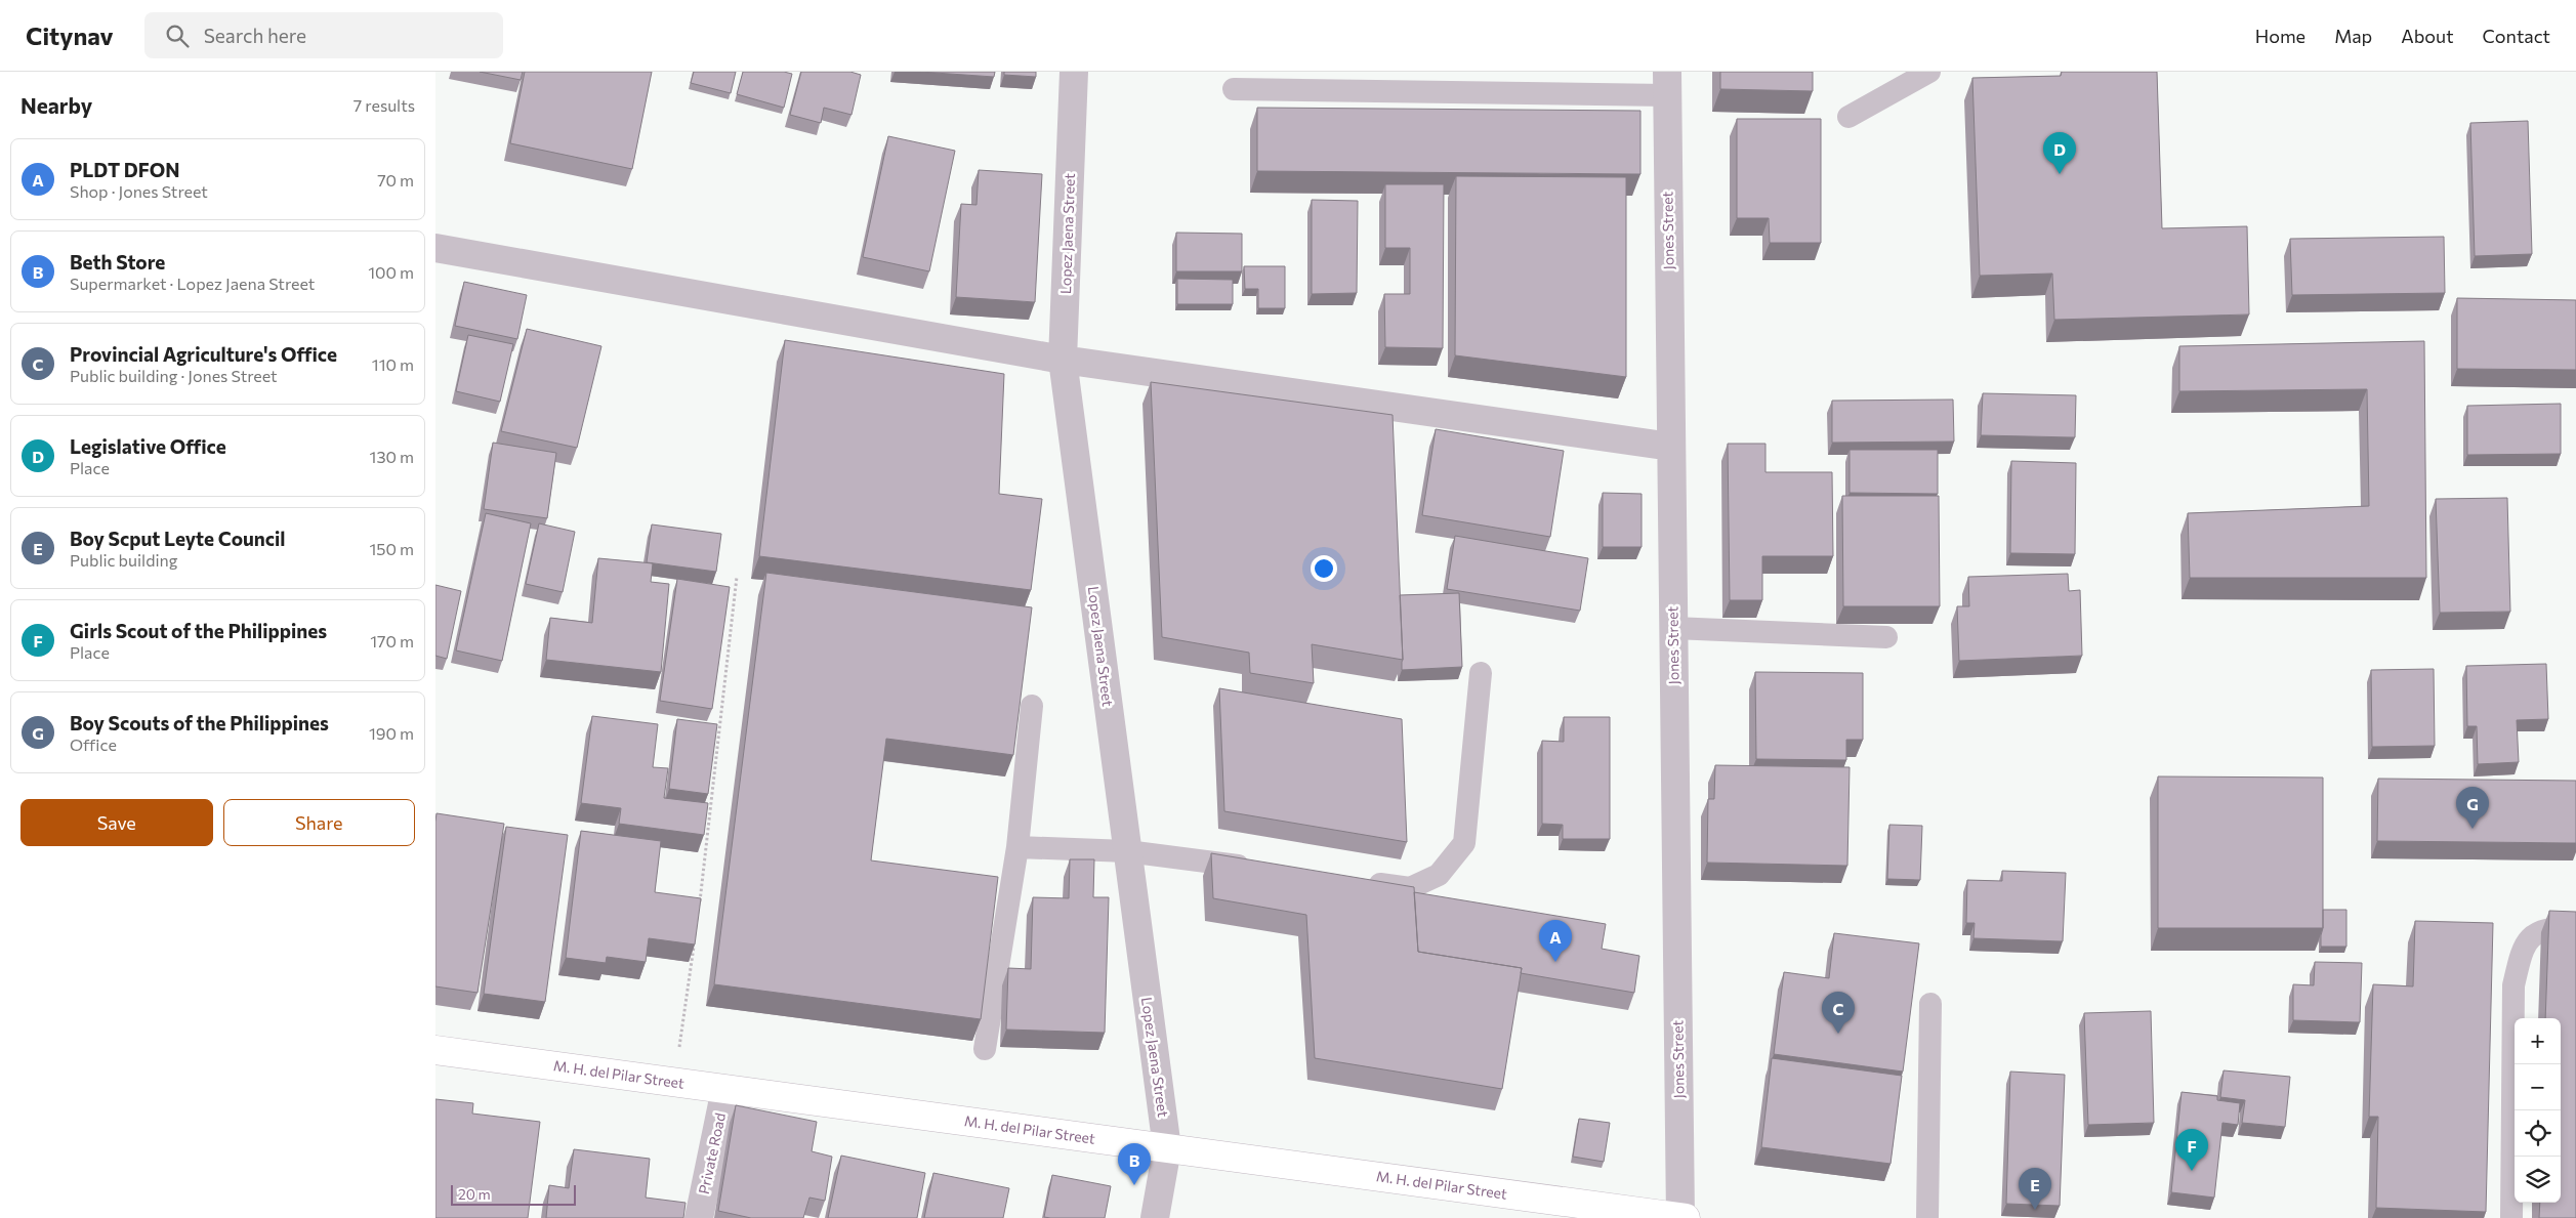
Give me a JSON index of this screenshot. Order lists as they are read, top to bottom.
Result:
{
  "streets": {
    "street": [
      "Jones Street",
      "Lopez Jaena Street",
      "M. H. del Pilar Street",
      "Private Road"
    ]
  },
  "crossings": [
    ["Jones Street", "M. H. del Pilar Street"],
    ["Lopez Jaena Street", "M. H. del Pilar Street"],
    ["M. H. del Pilar Street", "Private Road"]
  ],
  "scale_bar": "20 m",
  "page": {
    "header": "Citynav",
    "search": "Search here",
    "nav": [
      "Home",
      "Map",
      "About",
      "Contact"
    ],
    "heading": ["Nearby", "7 results"],
    "pins": [
      "D",
      "G",
      "A",
      "C",
      "F",
      "B",
      "E"
    ],
    "list": [
      {
        "mark": "A",
        "name": "PLDT DFON",
        "note": "Shop · Jones Street",
        "value": "70 m"
      },
      {
        "mark": "B",
        "name": "Beth Store",
        "note": "Supermarket · Lopez Jaena Street",
        "value": "100 m"
      },
      {
        "mark": "C",
        "name": "Provincial Agriculture's Office",
        "note": "Public building · Jones Street",
        "value": "110 m"
      },
      {
        "mark": "D",
        "name": "Legislative Office",
        "note": "Place",
        "value": "130 m"
      },
      {
        "mark": "E",
        "name": "Boy Scput Leyte Council",
        "note": "Public building",
        "value": "150 m"
      },
      {
        "mark": "F",
        "name": "Girls Scout of the Philippines",
        "note": "Place",
        "value": "170 m"
      },
      {
        "mark": "G",
        "name": "Boy Scouts of the Philippines",
        "note": "Office",
        "value": "190 m"
      }
    ],
    "buttons": ["Save", "Share"],
    "map_buttons": ["+", "−"],
    "scale": "20 m"
  }
}
